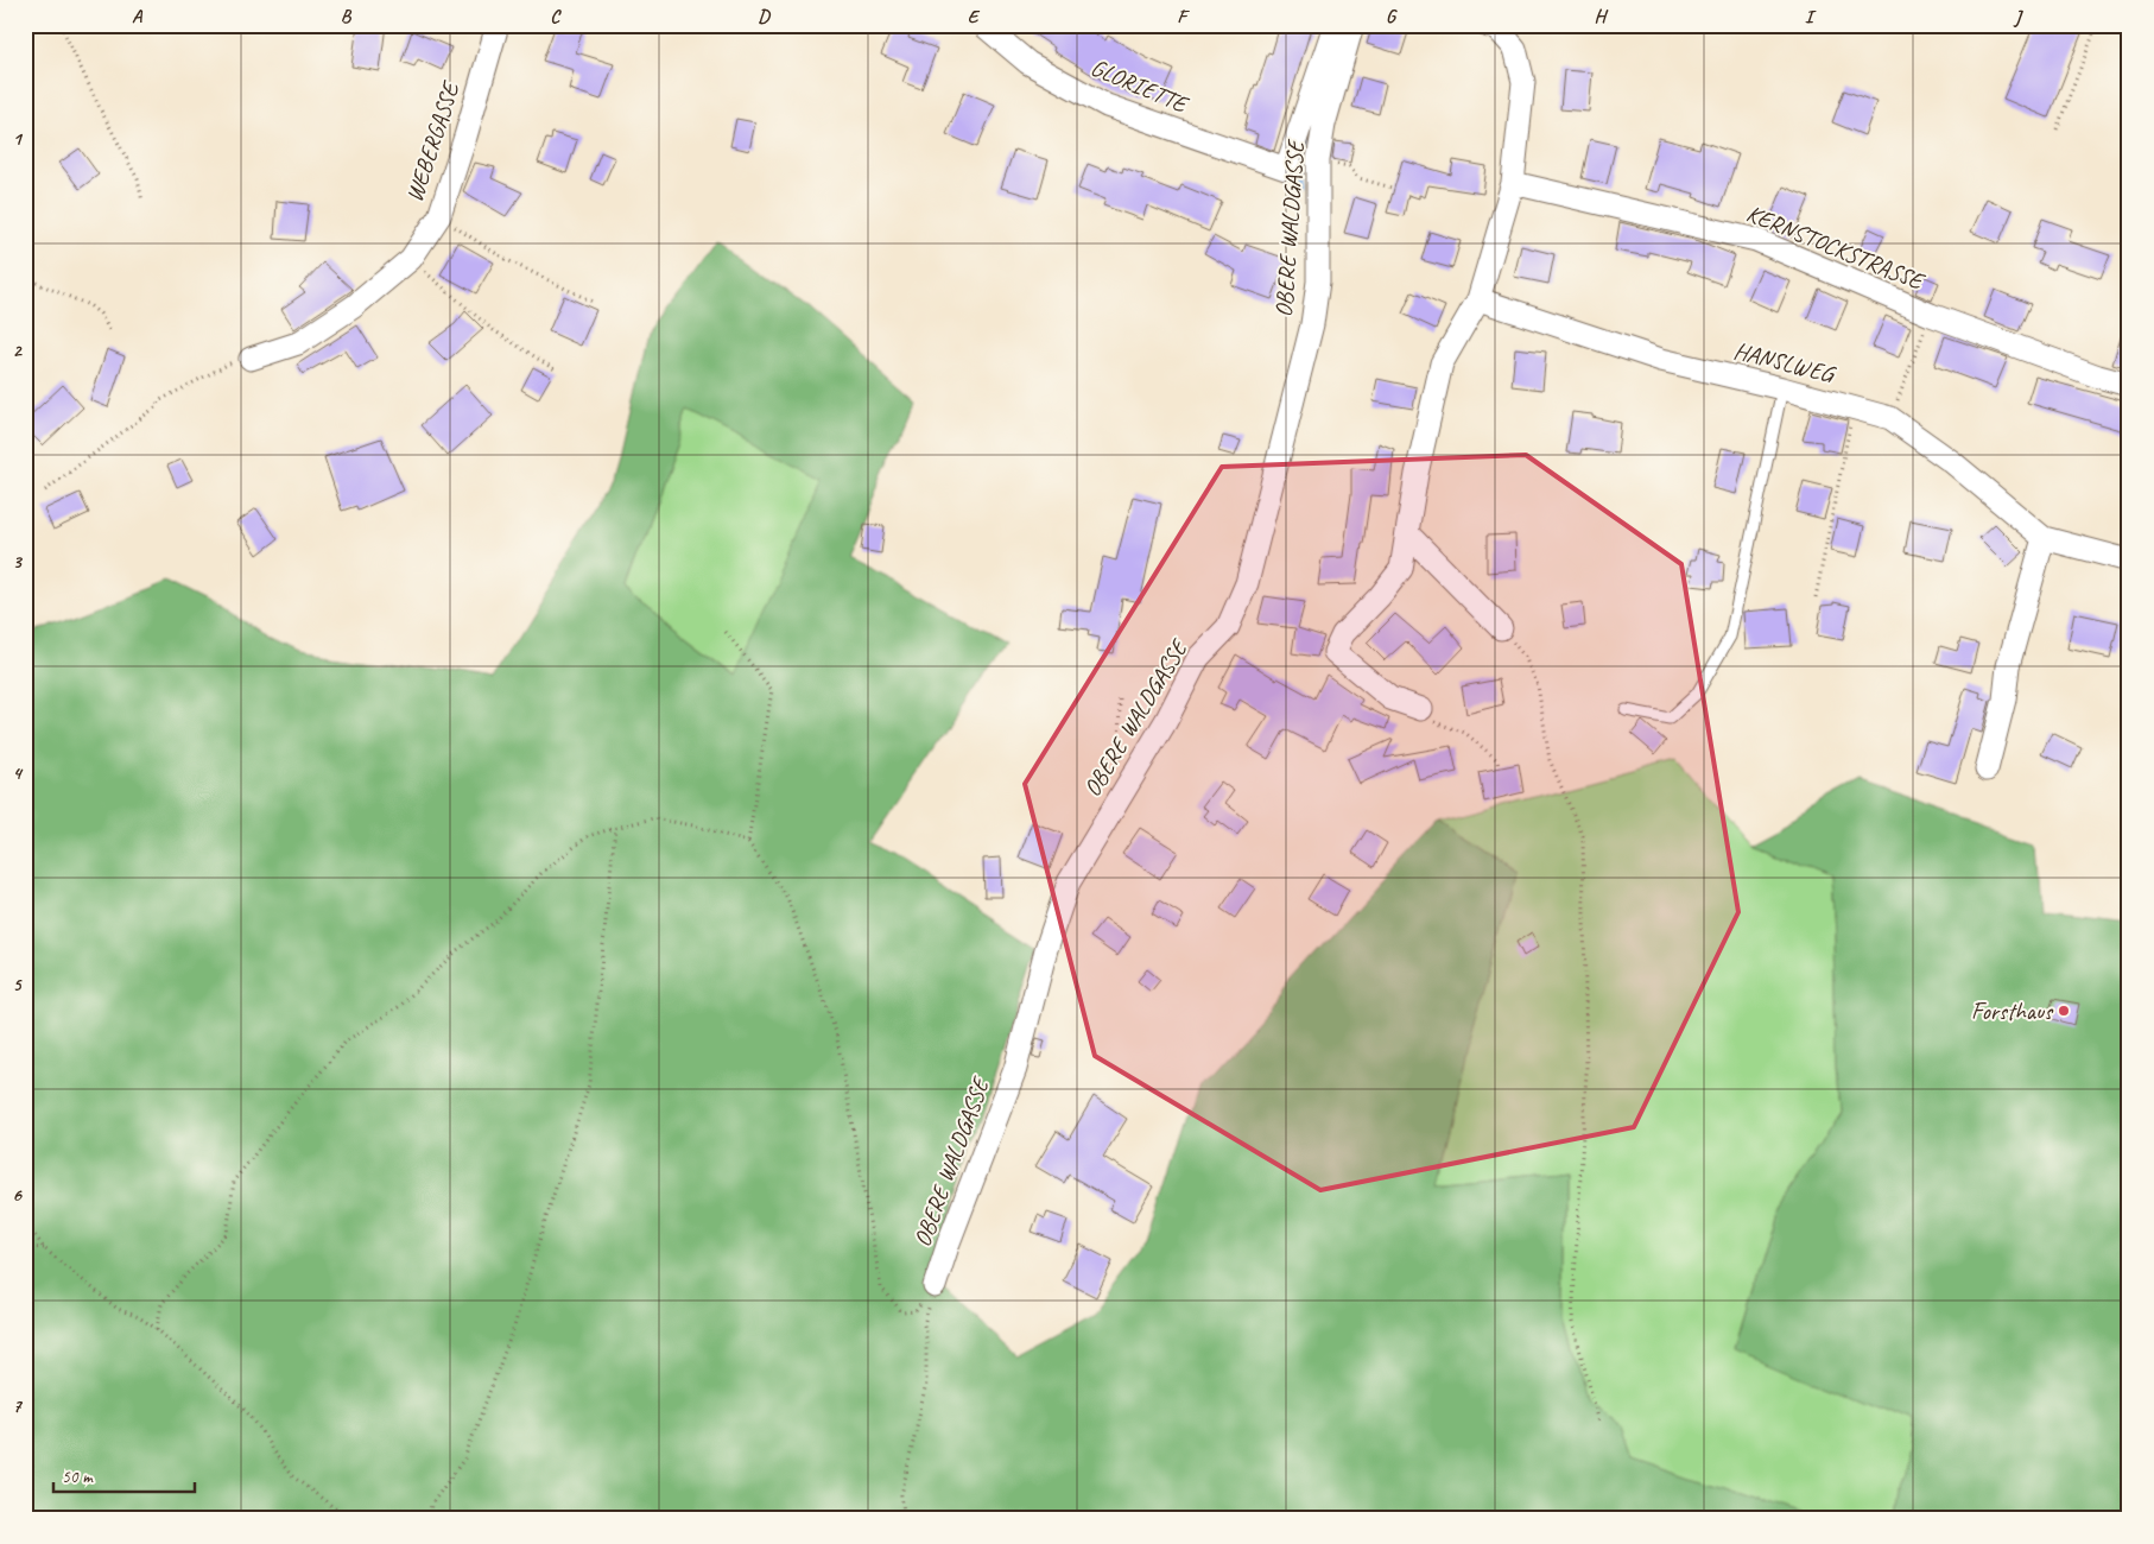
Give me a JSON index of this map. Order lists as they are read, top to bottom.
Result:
{
  "streets": {
    "street": [
      "GLORIETTE",
      "WEBERGASSE",
      "OBERE WALDGASSE",
      "KERNSTOCKSTRASSE",
      "HANSLWEG"
    ]
  },
  "crossings": [
    ["GLORIETTE", "OBERE WALDGASSE"]
  ],
  "places": ["Forsthaus"],
  "scale_bar": "50 m",
  "grid": {
    "columns": [
      "A",
      "B",
      "C",
      "D",
      "E",
      "F",
      "G",
      "H",
      "I",
      "J"
    ],
    "rows": [
      "1",
      "2",
      "3",
      "4",
      "5",
      "6",
      "7"
    ]
  }
}
